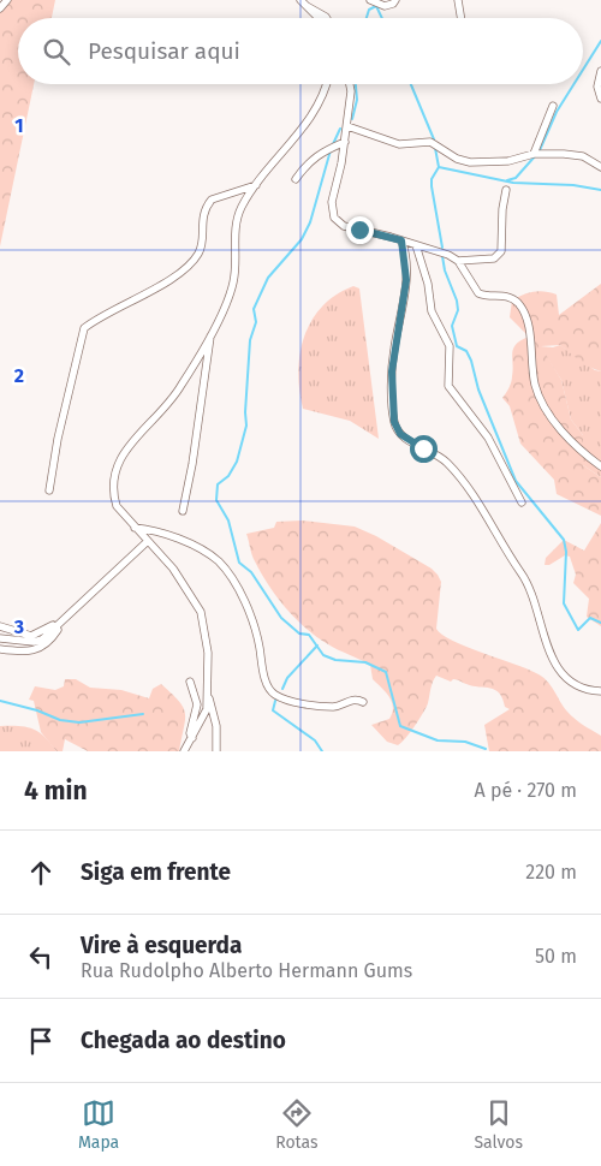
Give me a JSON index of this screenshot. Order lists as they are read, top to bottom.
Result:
{
  "page": {
    "search": "Pesquisar aqui",
    "heading": ["4 min", "A pé · 270 m"],
    "list": [
      ["Siga em frente", "220 m"],
      ["Vire à esquerda", "Rua Rudolpho Alberto Hermann Gums", "50 m"],
      "Chegada ao destino"
    ],
    "nav": ["Mapa", "Rotas", "Salvos"]
  },
  "grid": {
    "rows": ["1", "2", "3"]
  }
}
